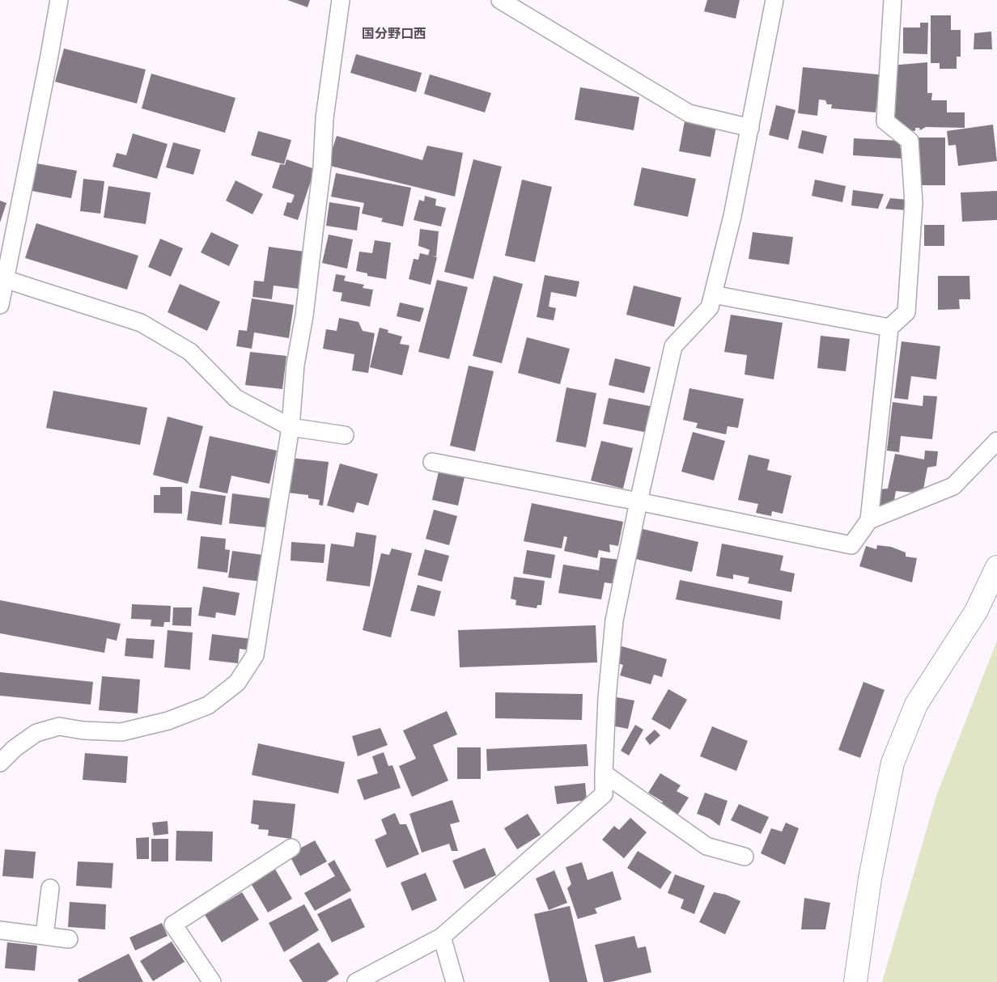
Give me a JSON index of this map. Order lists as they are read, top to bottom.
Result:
{
  "districts": ["国分野口西"]
}
